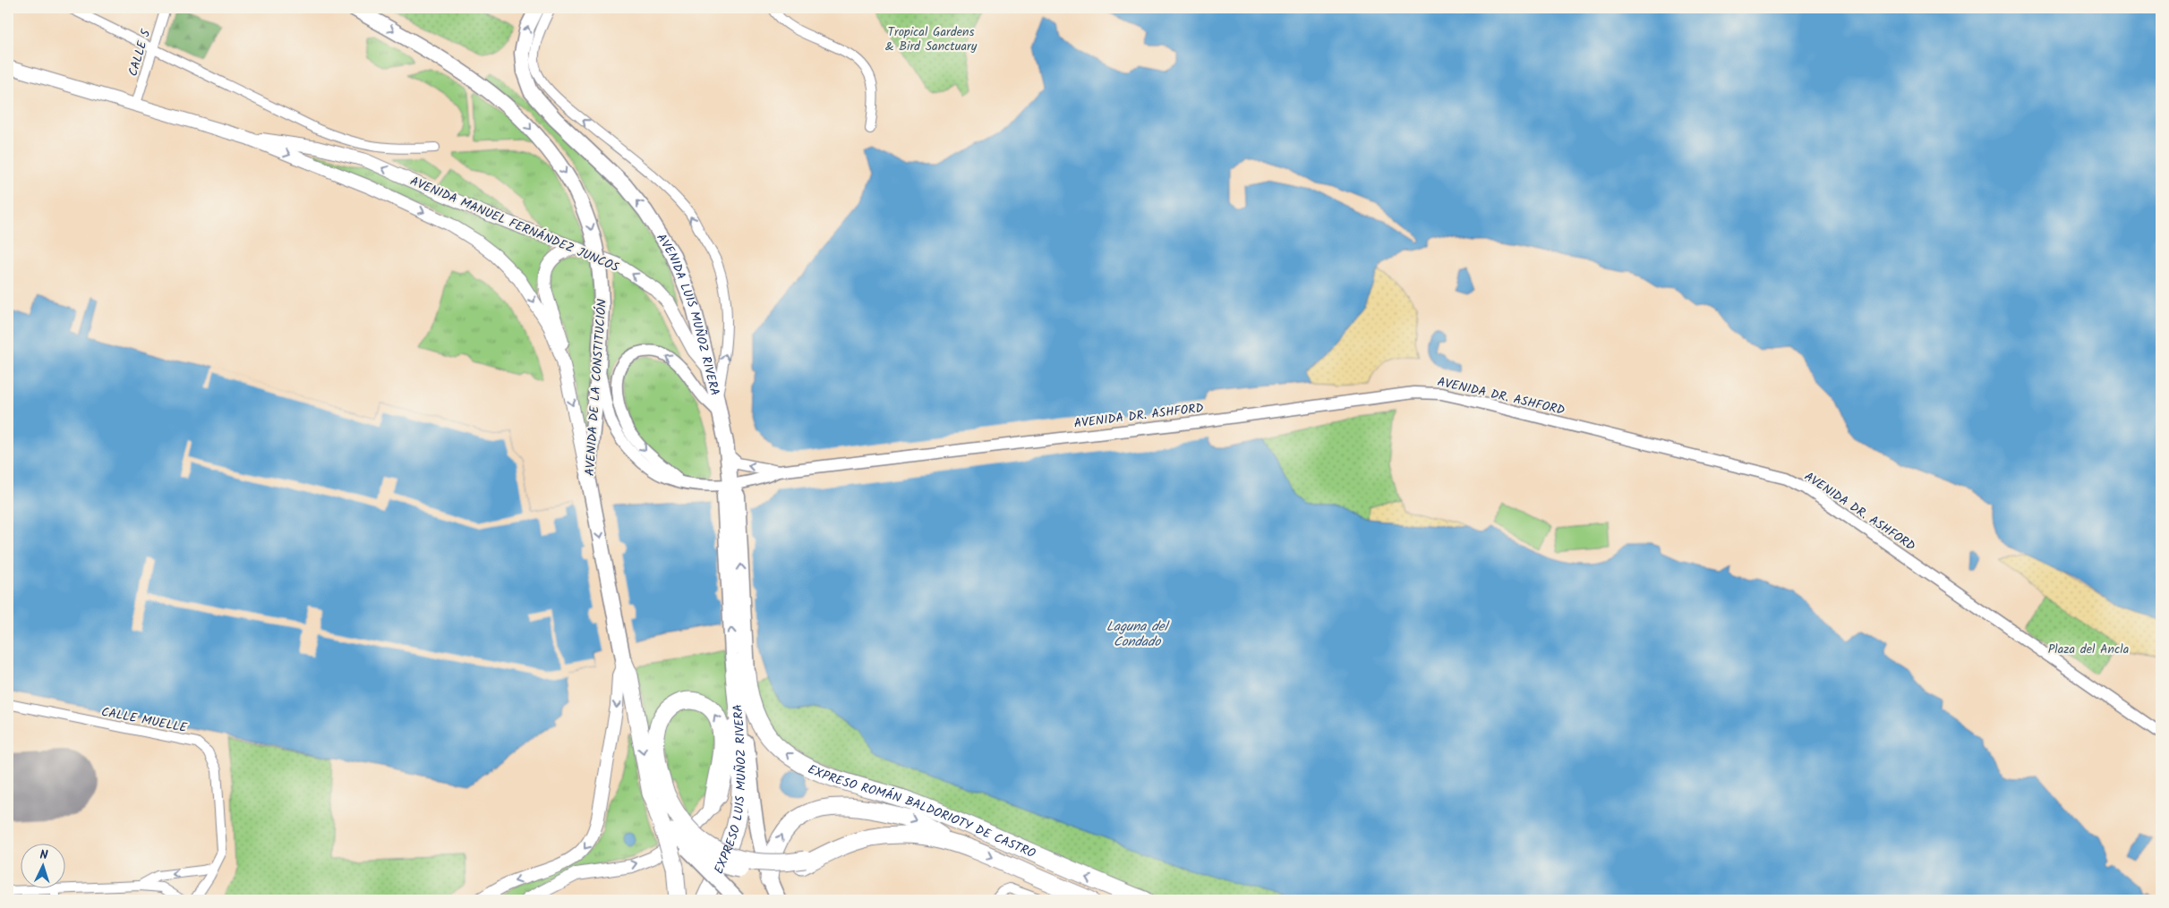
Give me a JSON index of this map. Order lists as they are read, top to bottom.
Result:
{
  "streets": {
    "highway": ["EXPRESO LUIS MUÑOZ RIVERA", "EXPRESO ROMÁN BALDORIOTY DE CASTRO"],
    "main road": ["AVENIDA MANUEL FERNÁNDEZ JUNCOS", "AVENIDA LUIS MUÑOZ RIVERA", "AVENIDA DE LA CONSTITUCIÓN"],
    "street": ["CALLE 5", "AVENIDA DR. ASHFORD", "CALLE MUELLE"]
  },
  "crossings": [
    ["CALLE 5", "AVENIDA MANUEL FERNÁNDEZ JUNCOS"],
    ["AVENIDA MANUEL FERNÁNDEZ JUNCOS", "AVENIDA LUIS MUÑOZ RIVERA"],
    ["AVENIDA MANUEL FERNÁNDEZ JUNCOS", "AVENIDA DE LA CONSTITUCIÓN"],
    ["AVENIDA LUIS MUÑOZ RIVERA", "AVENIDA DR. ASHFORD"],
    ["AVENIDA LUIS MUÑOZ RIVERA", "EXPRESO LUIS MUÑOZ RIVERA"],
    ["AVENIDA LUIS MUÑOZ RIVERA", "EXPRESO ROMÁN BALDORIOTY DE CASTRO"],
    ["AVENIDA DE LA CONSTITUCIÓN", "AVENIDA DR. ASHFORD"],
    ["EXPRESO LUIS MUÑOZ RIVERA", "EXPRESO ROMÁN BALDORIOTY DE CASTRO"]
  ],
  "one_way": ["AVENIDA LUIS MUÑOZ RIVERA", "AVENIDA DE LA CONSTITUCIÓN"],
  "water": ["Laguna del Condado"],
  "parks": ["Tropical Gardens & Bird Sanctuary", "Plaza del Ancla"],
  "north": "top"
}
